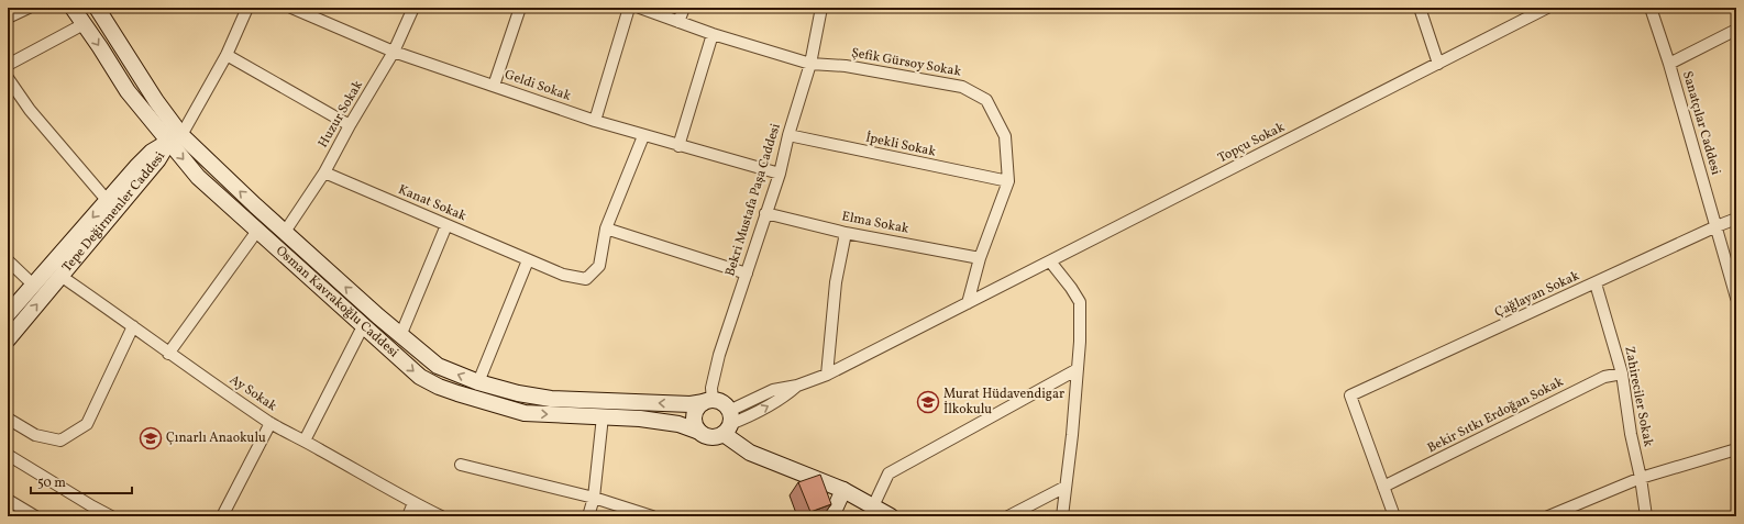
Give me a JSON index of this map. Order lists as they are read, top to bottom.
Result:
{
  "streets": {
    "street": [
      "Şefik Gürsoy Sokak",
      "Geldi Sokak",
      "Huzur Sokak",
      "Sanatçılar Caddesi",
      "Topçu Sokak",
      "İpekli Sokak",
      "Bekri Mustafa Paşa Caddesi",
      "Kanat Sokak",
      "Tepe Değirmenler Caddesi",
      "Elma Sokak",
      "Çağlayan Sokak",
      "Osman Kavrakoğlu Caddesi",
      "Ay Sokak",
      "Zahireciler Sokak",
      "Bekir Sıtkı Erdoğan Sokak"
    ]
  },
  "crossings": [
    ["Şefik Gürsoy Sokak", "İpekli Sokak"],
    ["Şefik Gürsoy Sokak", "Bekri Mustafa Paşa Caddesi"],
    ["Geldi Sokak", "Huzur Sokak"],
    ["Geldi Sokak", "Bekri Mustafa Paşa Caddesi"],
    ["Huzur Sokak", "Kanat Sokak"],
    ["Huzur Sokak", "Osman Kavrakoğlu Caddesi"],
    ["Sanatçılar Caddesi", "Çağlayan Sokak"],
    ["Topçu Sokak", "Bekri Mustafa Paşa Caddesi"],
    ["Topçu Sokak", "Osman Kavrakoğlu Caddesi"],
    ["İpekli Sokak", "Bekri Mustafa Paşa Caddesi"],
    ["Bekri Mustafa Paşa Caddesi", "Elma Sokak"],
    ["Bekri Mustafa Paşa Caddesi", "Osman Kavrakoğlu Caddesi"],
    ["Tepe Değirmenler Caddesi", "Osman Kavrakoğlu Caddesi"],
    ["Tepe Değirmenler Caddesi", "Ay Sokak"],
    ["Çağlayan Sokak", "Zahireciler Sokak"],
    ["Çağlayan Sokak", "Bekir Sıtkı Erdoğan Sokak"],
    ["Zahireciler Sokak", "Bekir Sıtkı Erdoğan Sokak"]
  ],
  "places": {
    "school or university": ["Murat Hüdavendigar İlkokulu", "Çınarlı Anaokulu"]
  },
  "scale_bar": "50 m"
}
